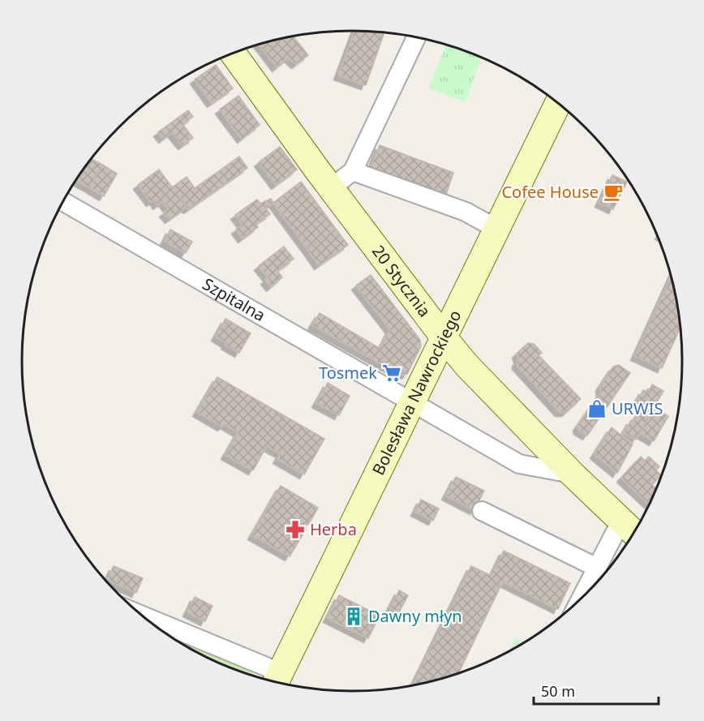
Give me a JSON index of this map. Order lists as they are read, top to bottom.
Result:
{
  "streets": {
    "street": ["20 Stycznia", "Szpitalna", "Bolesława Nawrockiego"]
  },
  "crossings": [
    ["20 Stycznia", "Szpitalna"],
    ["20 Stycznia", "Bolesława Nawrockiego"],
    ["Szpitalna", "Bolesława Nawrockiego"]
  ],
  "places": {
    "cafe": ["Cofee House"],
    "supermarket": ["Tosmek"],
    "shop": ["URWIS"],
    "pharmacy": ["Herba"],
    "building": ["Dawny młyn"]
  },
  "scale_bar": "50 m"
}
